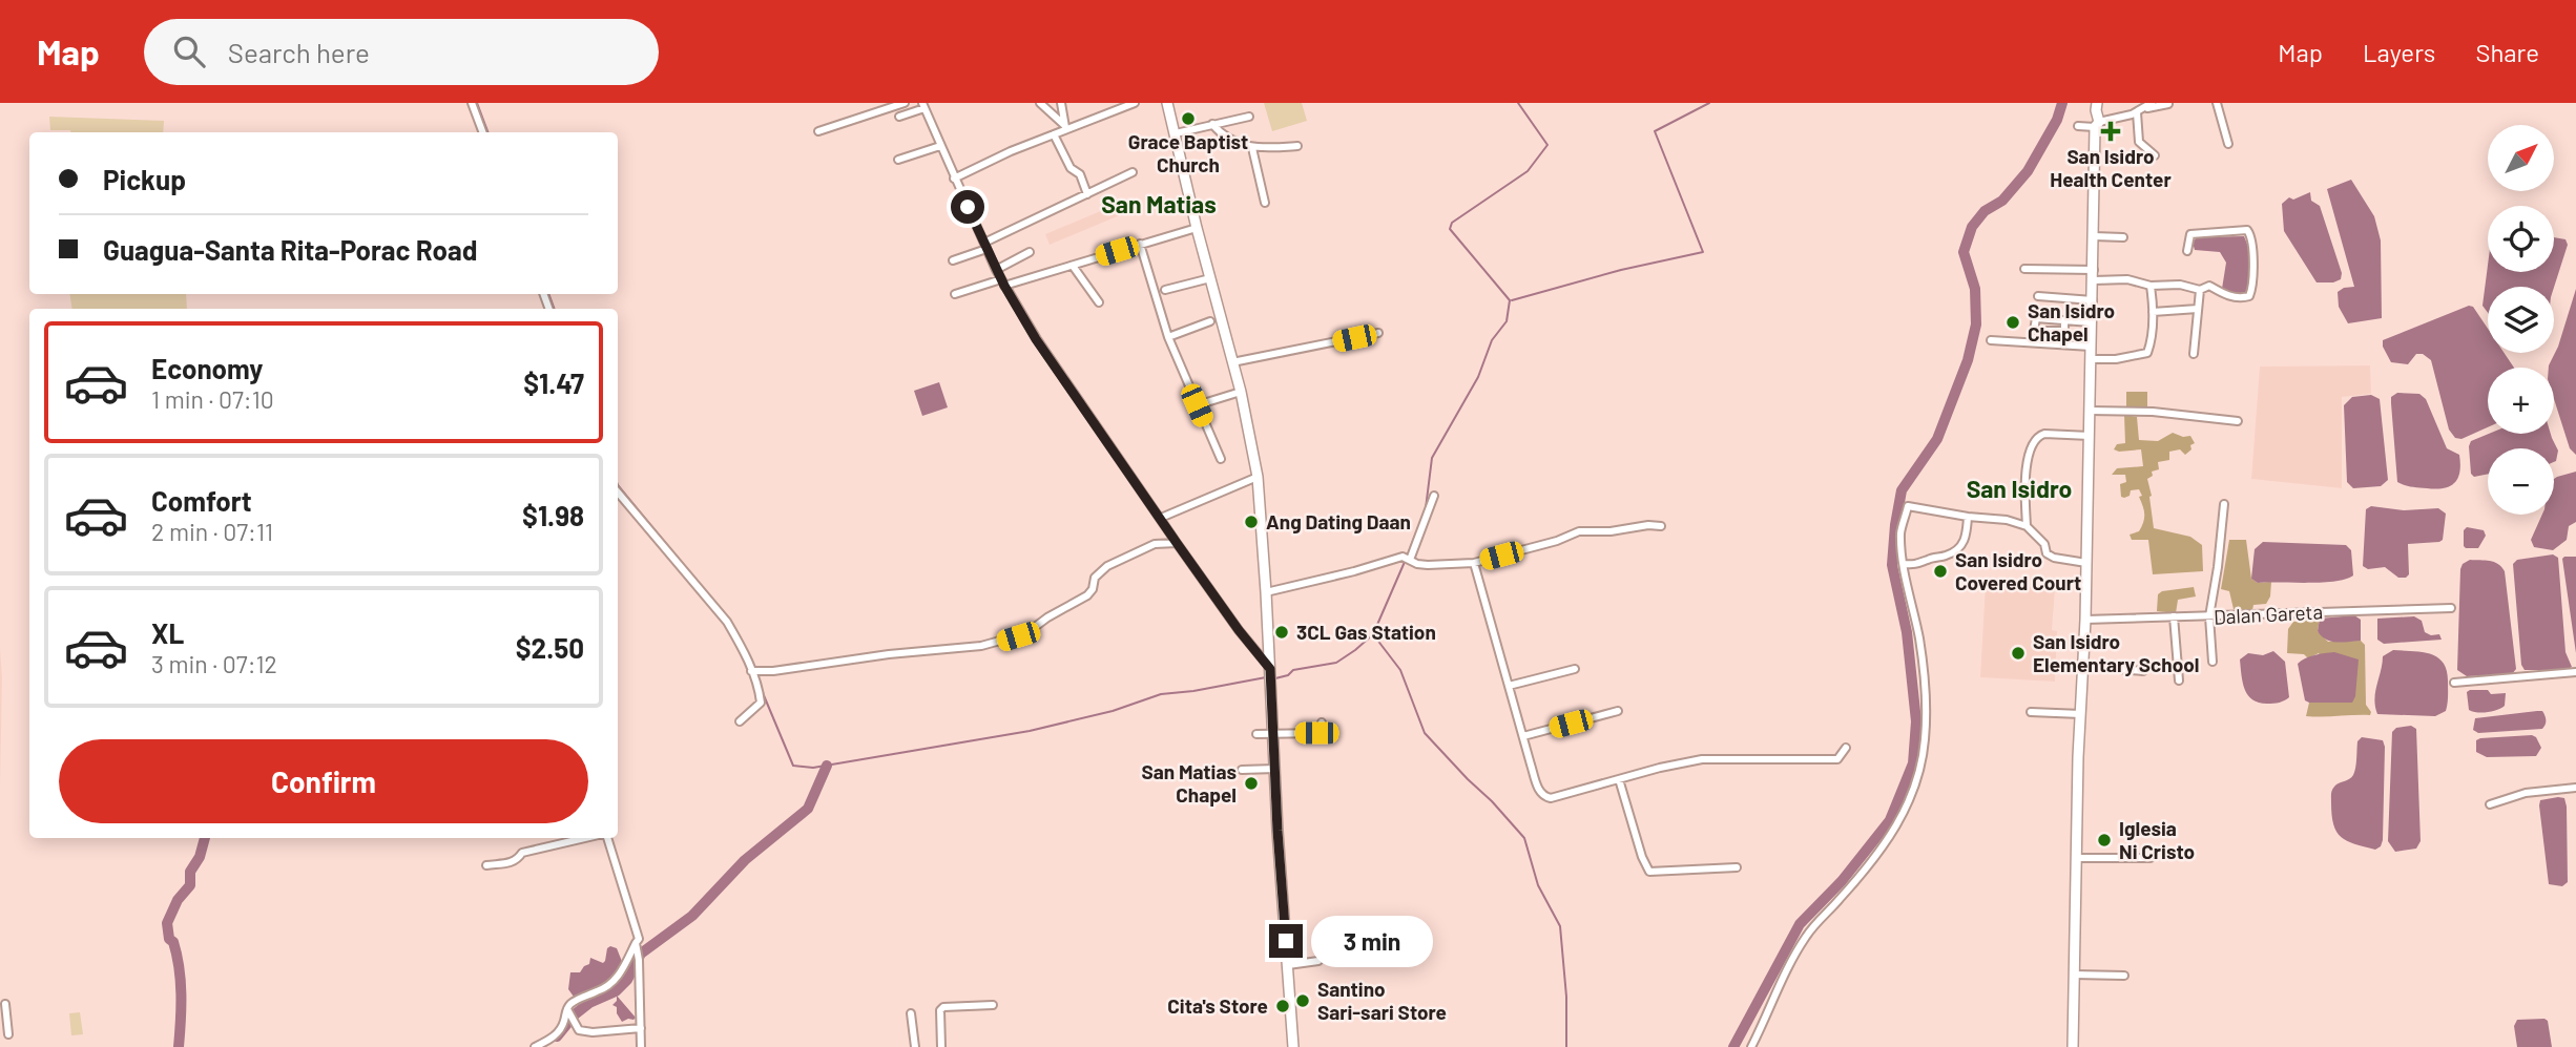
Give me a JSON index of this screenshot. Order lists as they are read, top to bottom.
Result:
{
  "streets": {
    "street": ["Dalan Gareta"]
  },
  "districts": ["San Matias", "San Isidro"],
  "places": {
    "other": [
      "Grace Baptist Church",
      "San Isidro Chapel",
      "Ang Dating Daan",
      "San Isidro Covered Court",
      "3CL Gas Station",
      "San Isidro Elementary School",
      "San Matias Chapel",
      "Iglesia Ni Cristo",
      "Santino Sari-sari Store",
      "Cita's Store"
    ],
    "health": ["San Isidro Health Center"]
  },
  "north": "top right",
  "page": {
    "header": "Map",
    "search": "Search here",
    "nav": ["Map", "Layers", "Share"],
    "map_buttons": ["+", "−"],
    "banner": ["Pickup", "Guagua-Santa Rita-Porac Road"],
    "list": [
      {
        "name": "Economy",
        "note": "1 min · 07:10",
        "value": "$1.47"
      },
      {
        "name": "Comfort",
        "note": "2 min · 07:11",
        "value": "$1.98"
      },
      {
        "name": "XL",
        "note": "3 min · 07:12",
        "value": "$2.50"
      }
    ],
    "buttons": "Confirm",
    "bubble": "3 min"
  }
}
